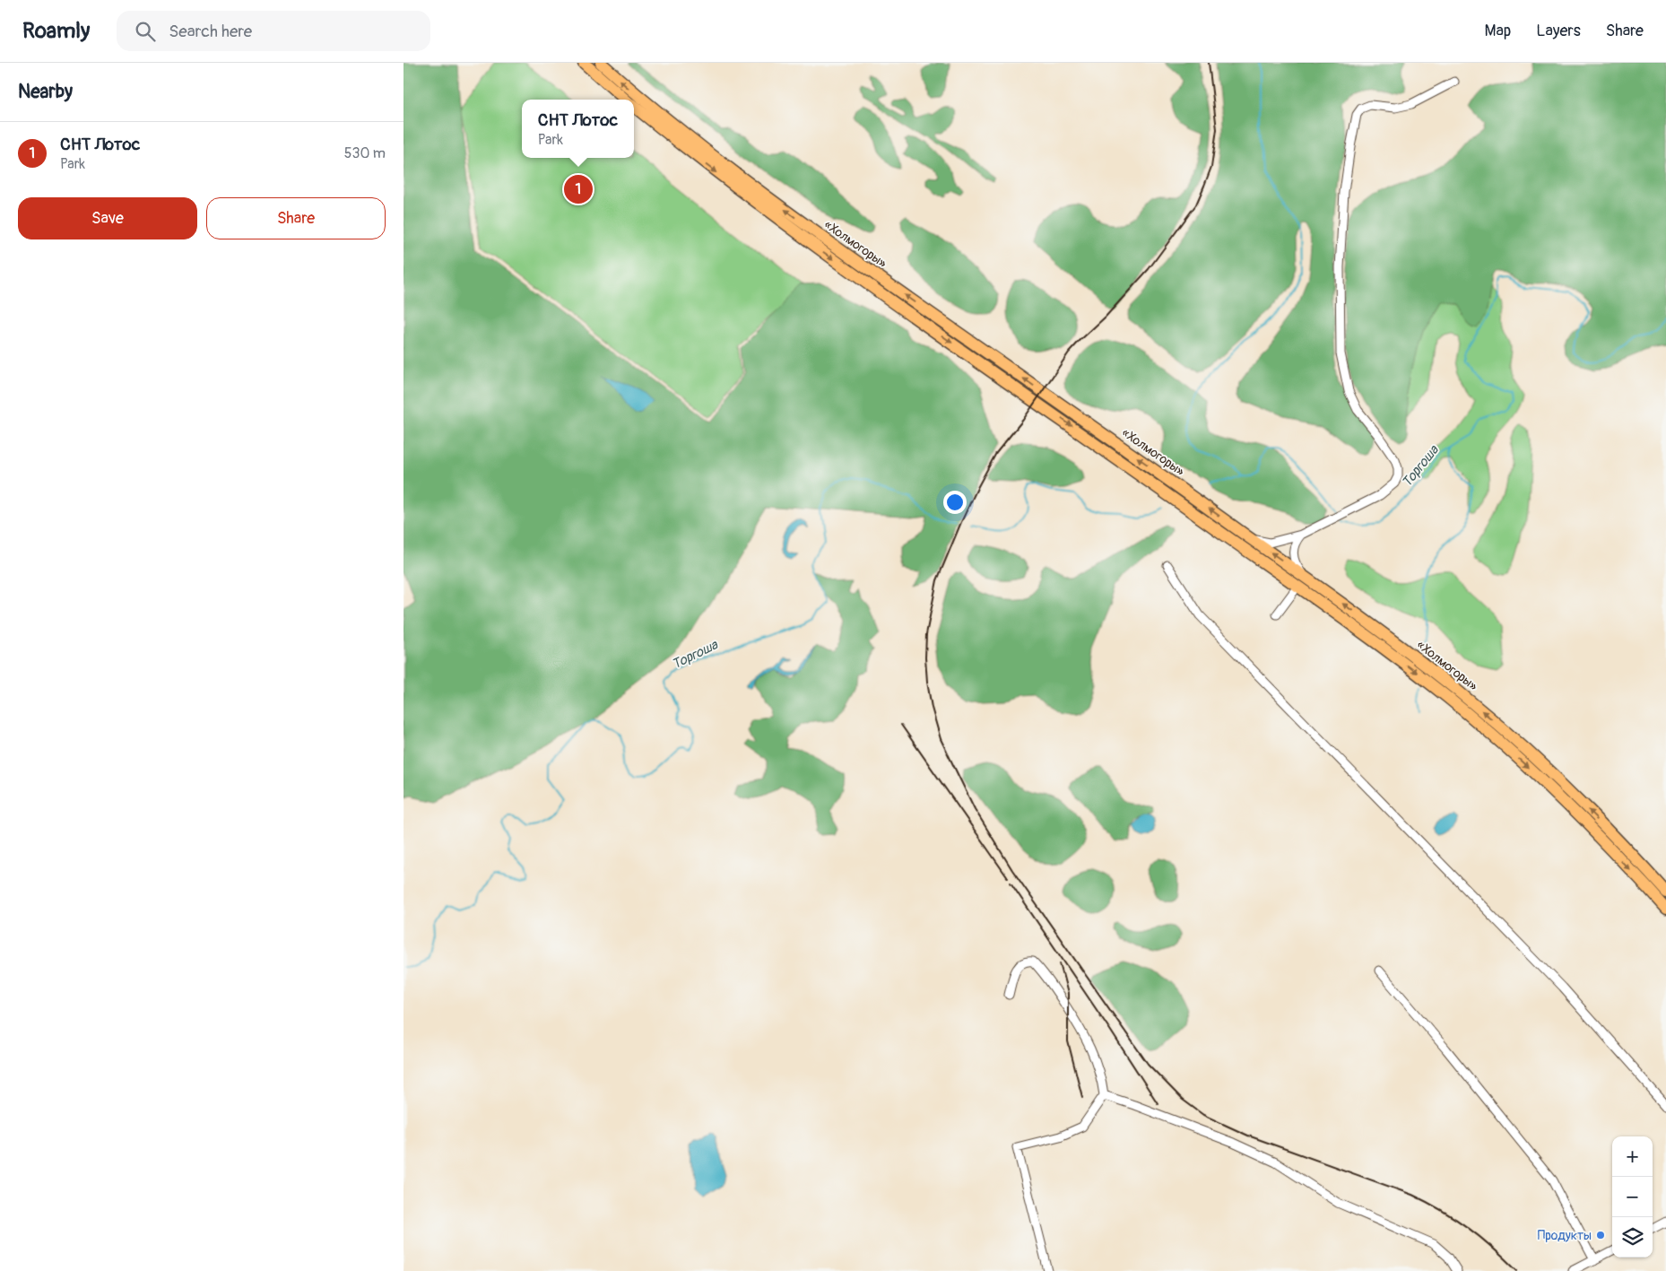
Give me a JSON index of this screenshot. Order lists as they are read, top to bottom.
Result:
{
  "streets": {
    "highway": ["«Холмогоры»"]
  },
  "water": ["Торгоша"],
  "places": ["Продукты"],
  "page": {
    "header": "Roamly",
    "search": "Search here",
    "nav": ["Map", "Layers", "Share"],
    "heading": "Nearby",
    "popup": ["СНТ Лотос", "Park"],
    "list": [
      {
        "mark": "1",
        "name": "СНТ Лотос",
        "note": "Park",
        "value": "530 m"
      }
    ],
    "pins": "1",
    "buttons": ["Save", "Share"],
    "map_buttons": ["+", "−"]
  }
}
